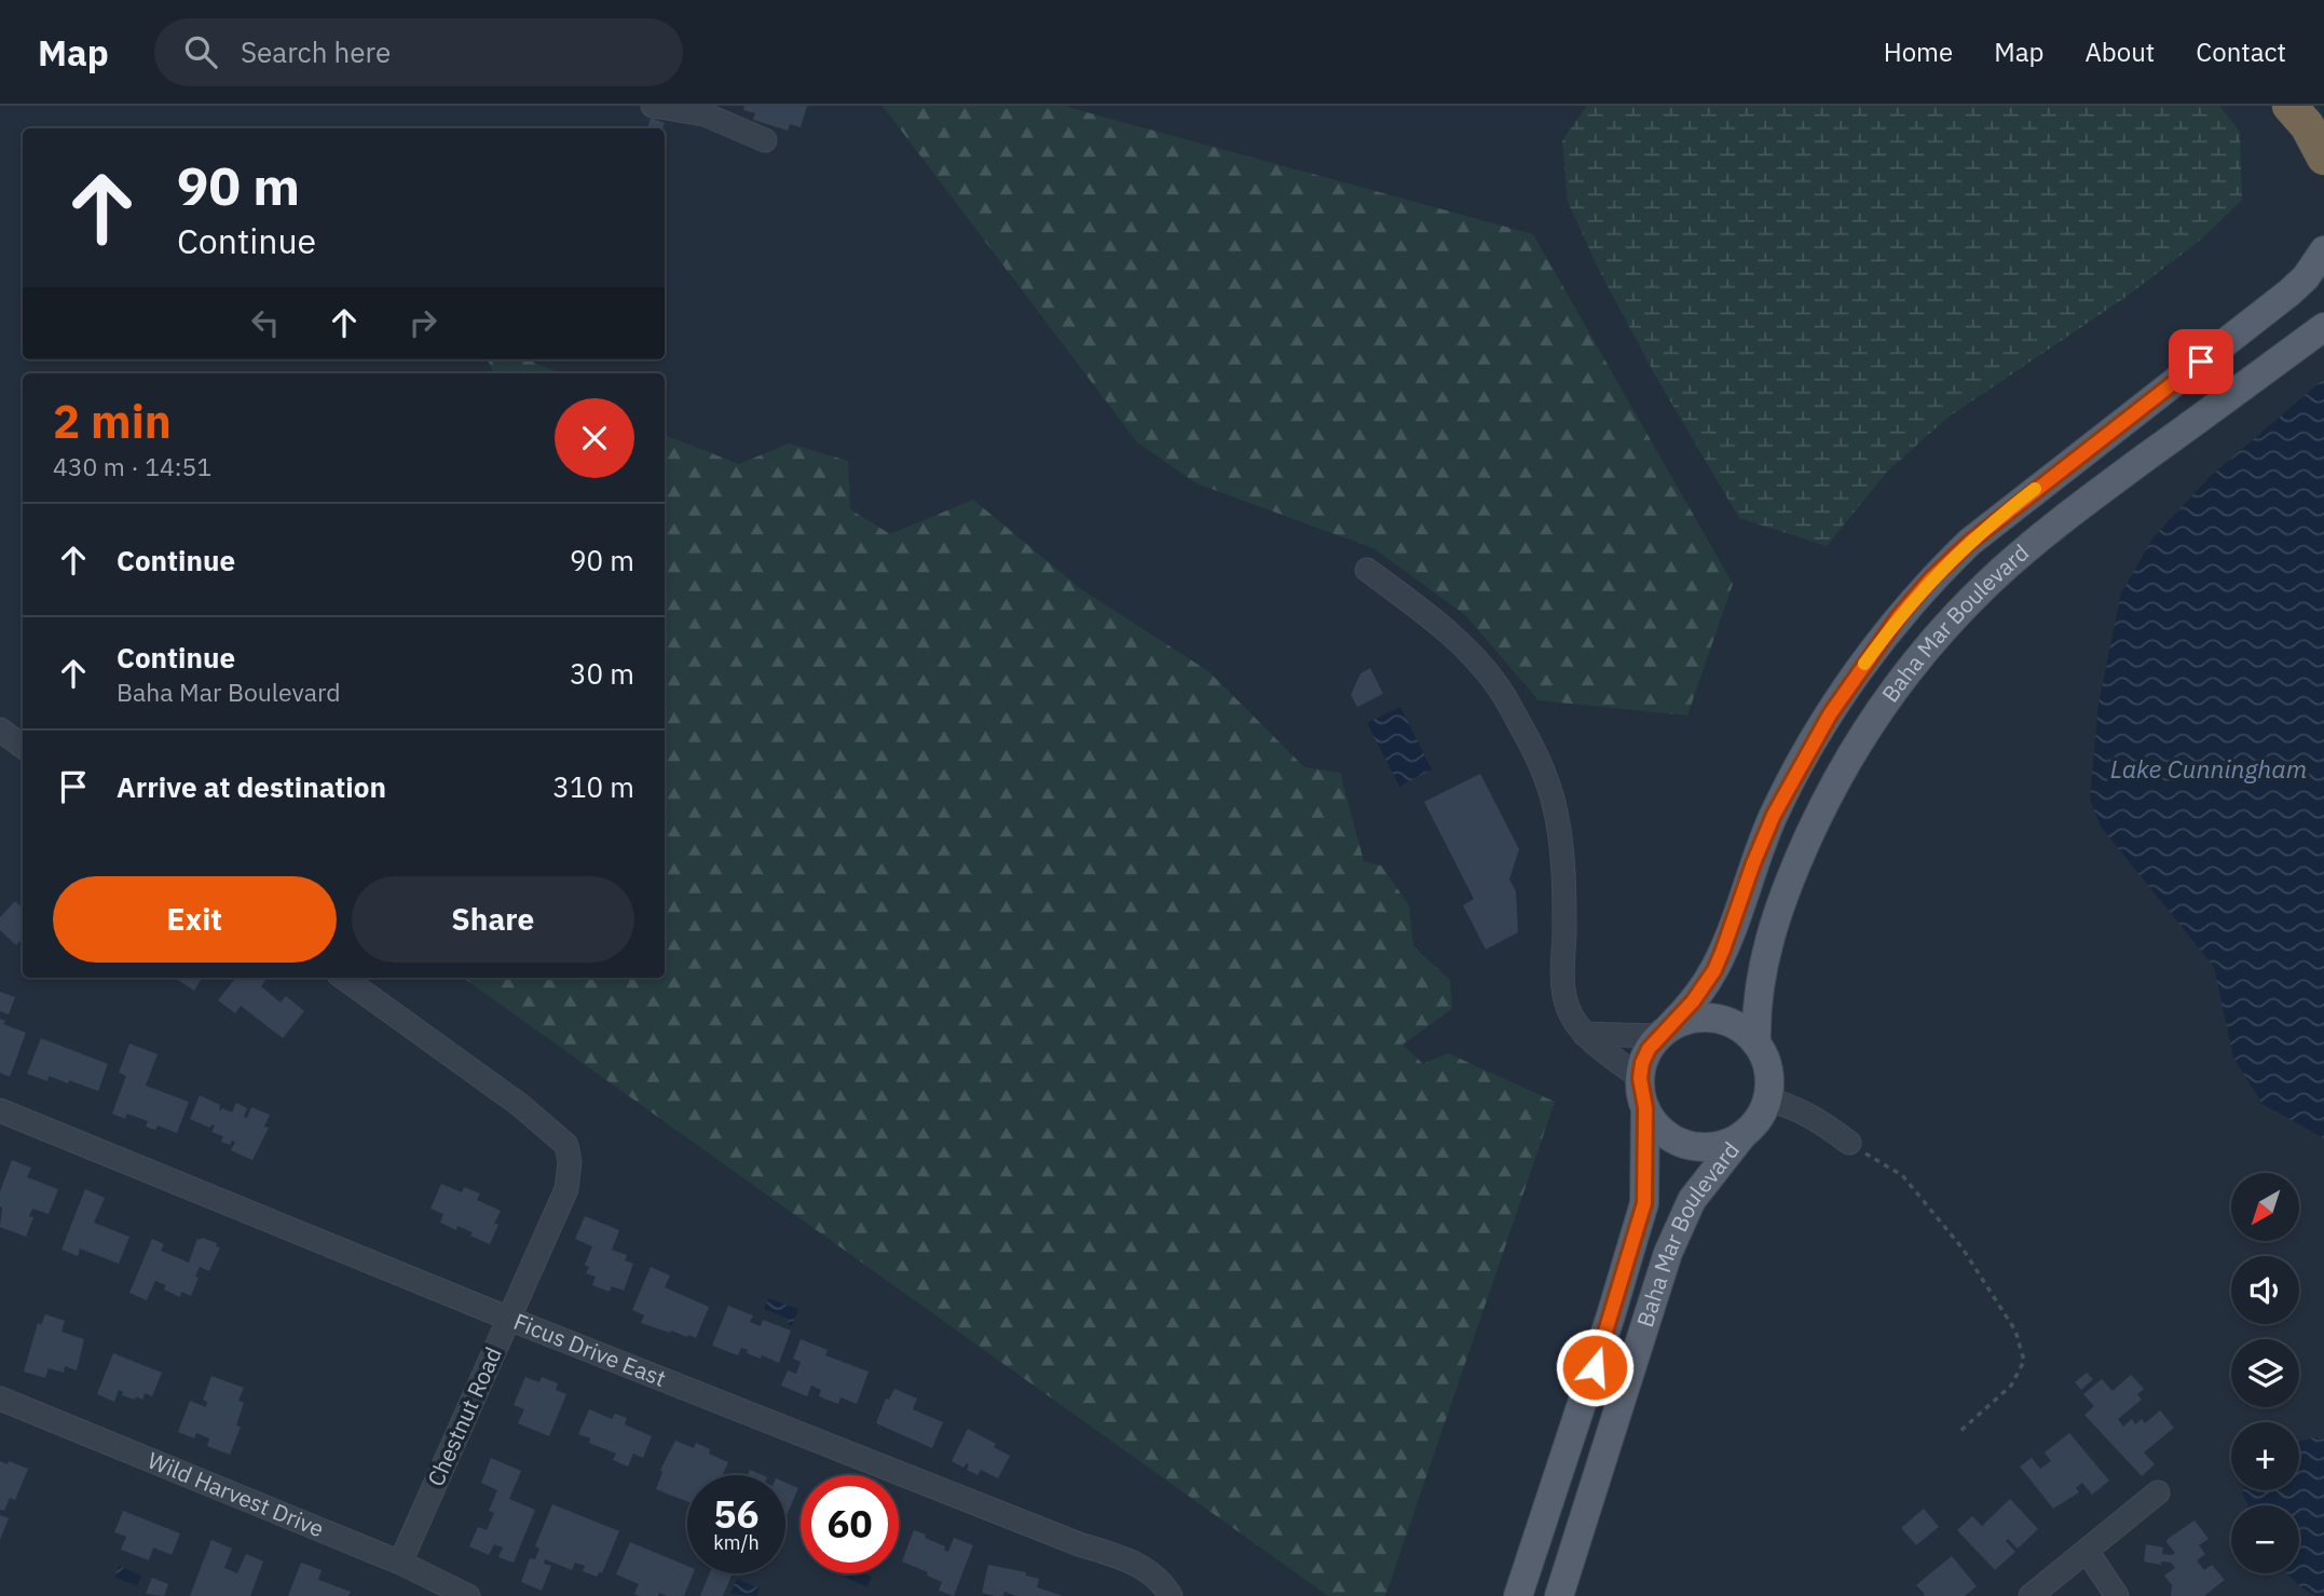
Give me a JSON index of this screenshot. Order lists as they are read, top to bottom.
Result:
{
  "streets": {
    "main road": ["Baha Mar Boulevard"],
    "street": ["Ficus Drive East", "Chestnut Road", "Wild Harvest Drive"]
  },
  "crossings": [
    ["Ficus Drive East", "Chestnut Road"],
    ["Chestnut Road", "Wild Harvest Drive"]
  ],
  "water": ["Lake Cunningham"],
  "north": "bottom left",
  "page": {
    "header": "Map",
    "search": "Search here",
    "nav": [
      "Home",
      "Map",
      "About",
      "Contact"
    ],
    "turn": ["90 m", "Continue"],
    "heading": ["2 min", "430 m · 14:51"],
    "list": [
      {
        "name": "Continue",
        "value": "90 m"
      },
      {
        "name": "Continue",
        "note": "Baha Mar Boulevard",
        "value": "30 m"
      },
      {
        "name": "Arrive at destination",
        "value": "310 m"
      }
    ],
    "buttons": ["Exit", "Share"],
    "map_buttons": ["+", "−"],
    "speed": "56 km/h",
    "limit": "60"
  }
}
